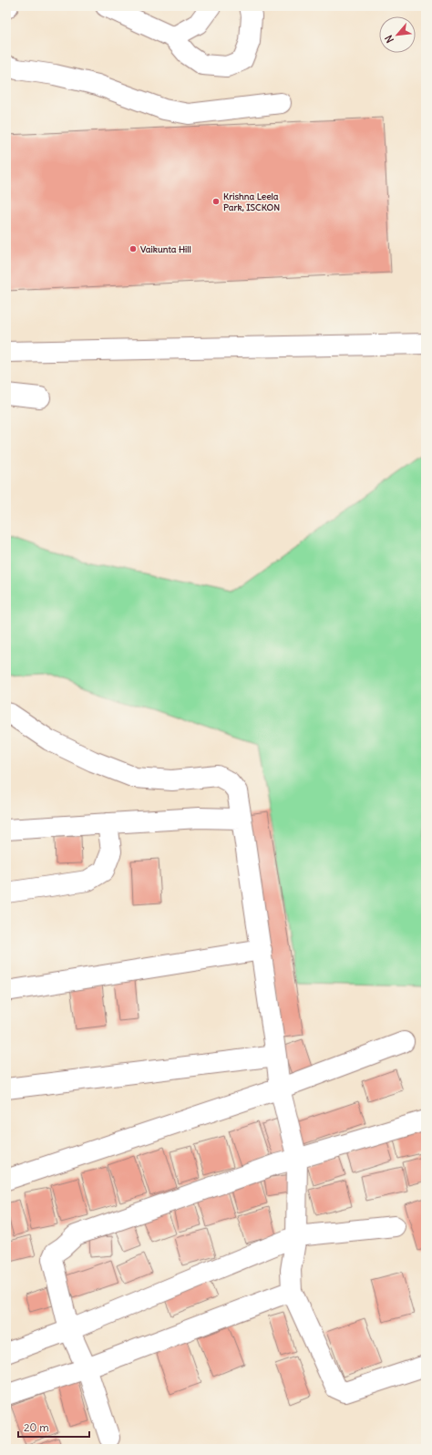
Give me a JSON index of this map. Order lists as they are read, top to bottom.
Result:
{
  "places": ["Krishna Leela Park, ISCKON", "Vaikunta Hill"],
  "scale_bar": "20 m",
  "north": "bottom left"
}
